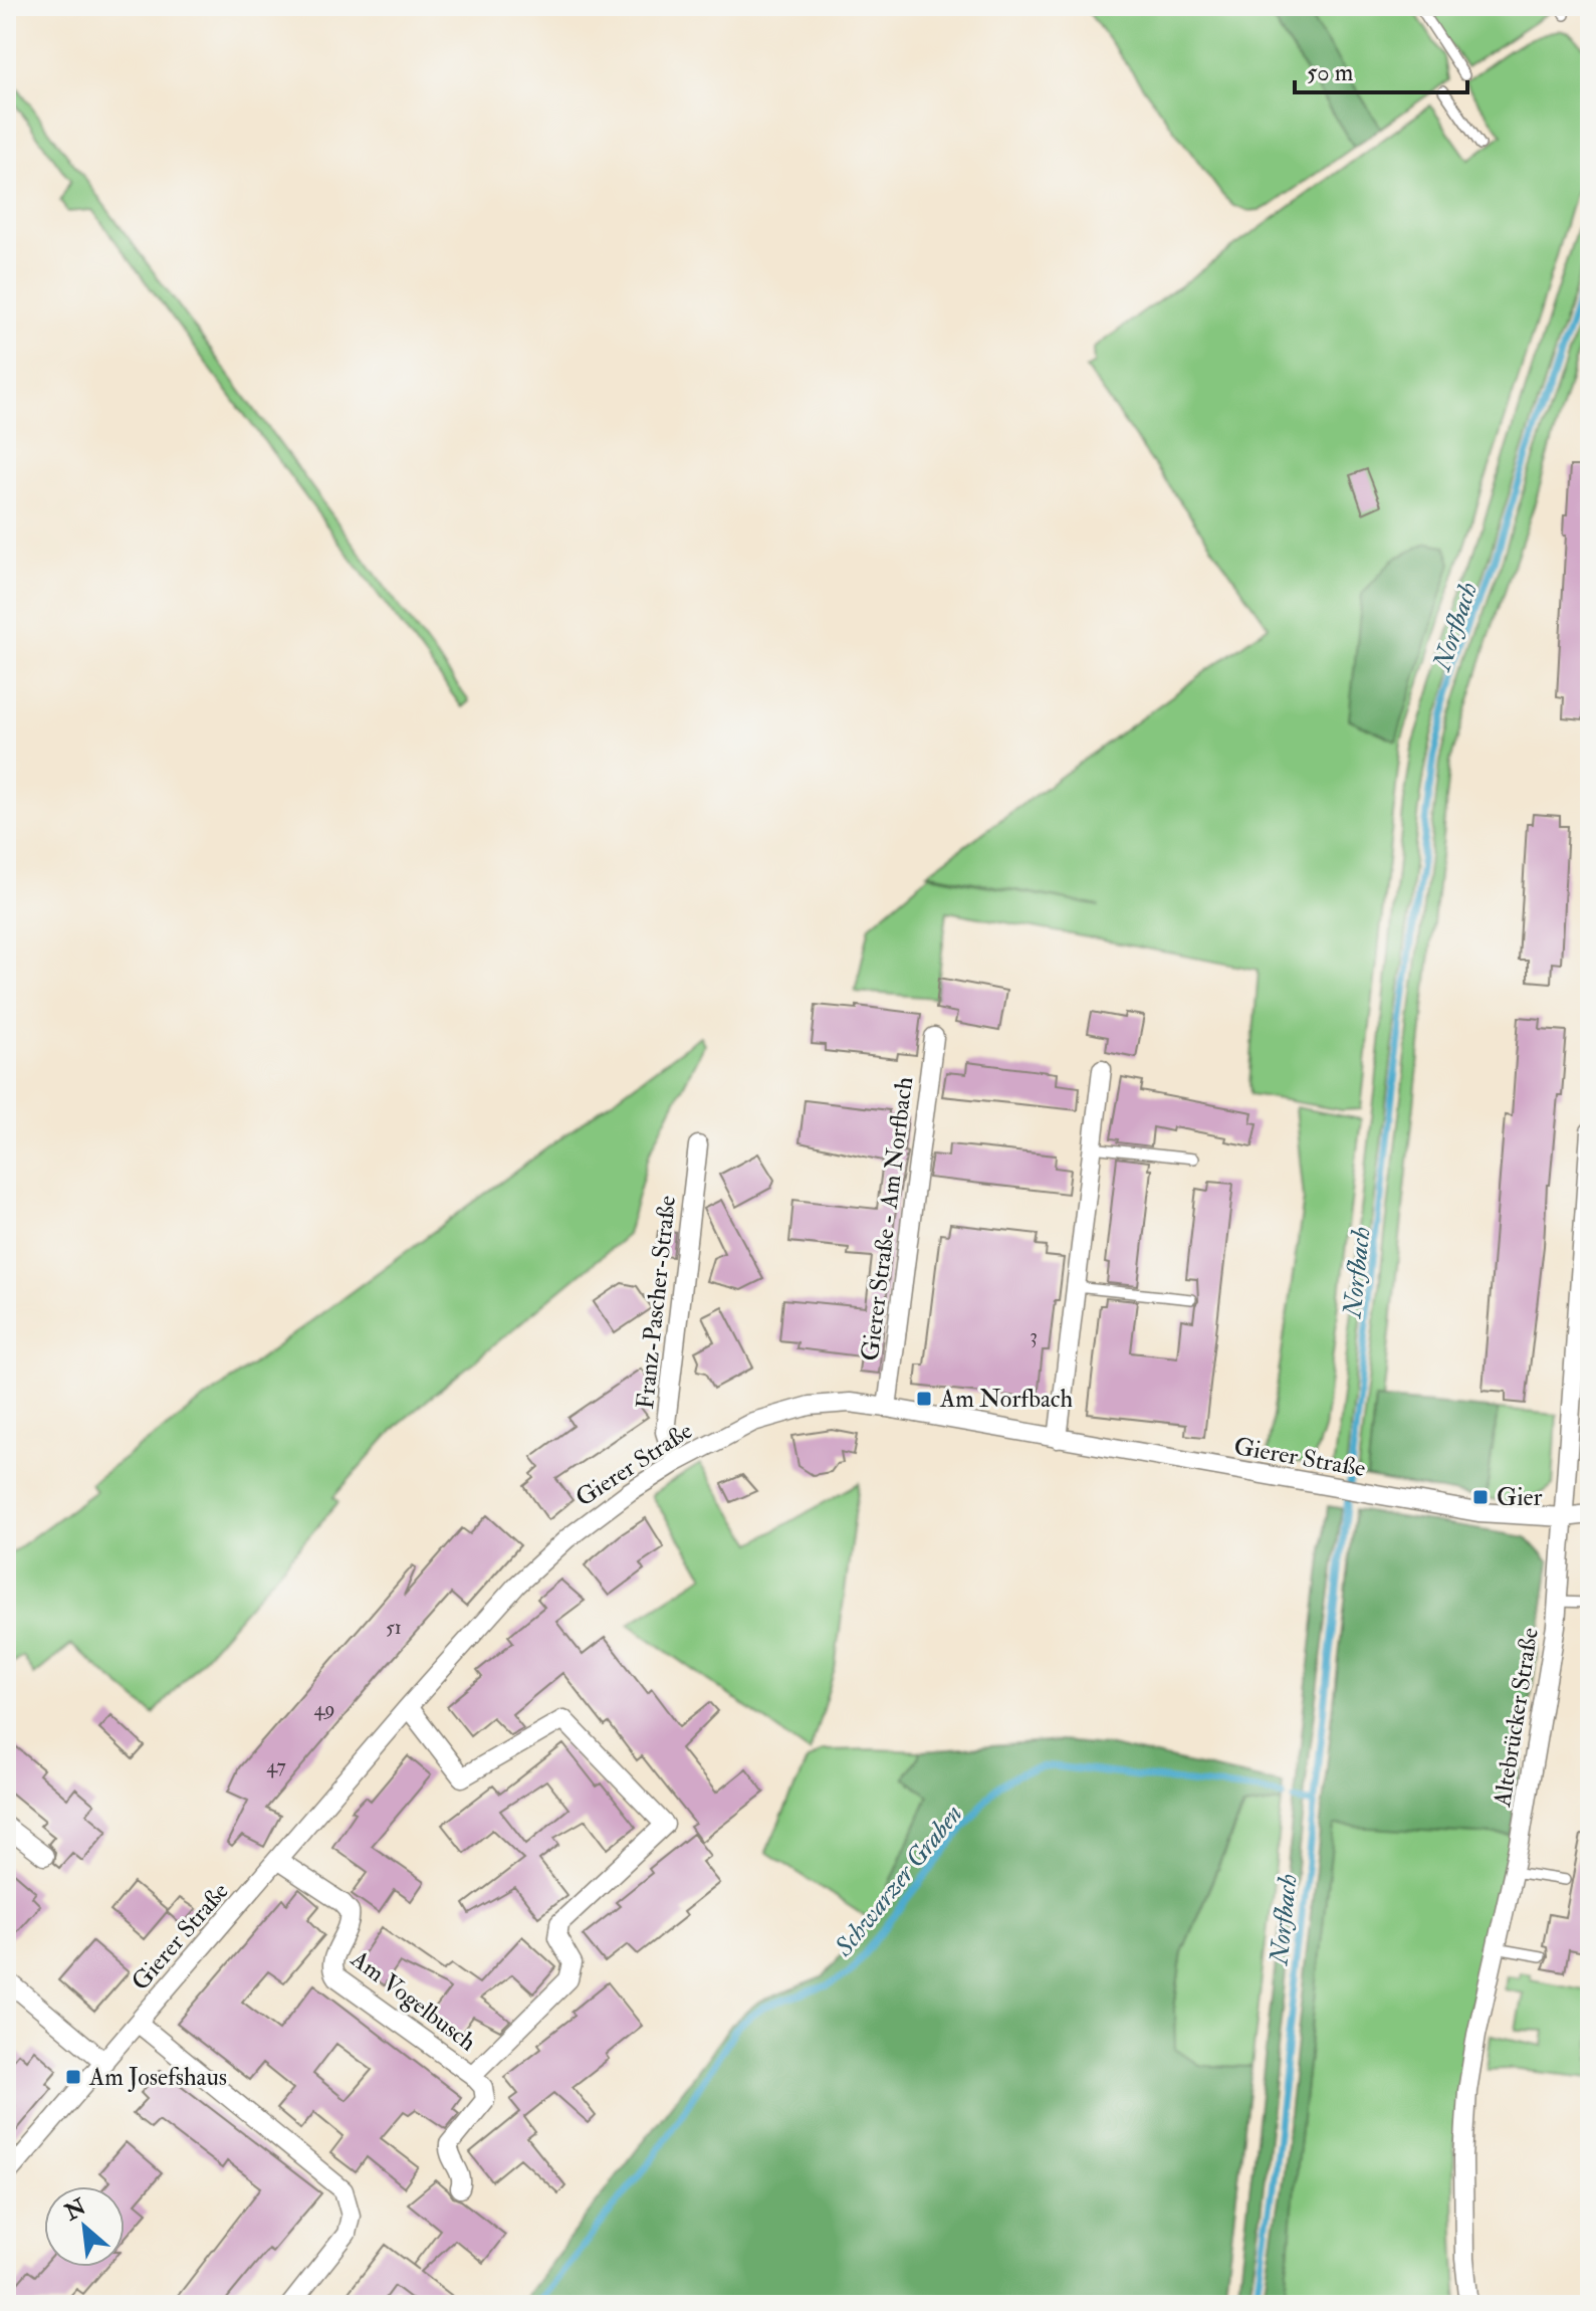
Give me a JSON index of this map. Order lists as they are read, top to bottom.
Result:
{
  "streets": {
    "street": [
      "Gierer Straße - Am Norfbach",
      "Franz-Pascher-Straße",
      "Gierer Straße",
      "Altebrücker Straße",
      "Am Vogelbusch"
    ]
  },
  "crossings": [
    ["Gierer Straße - Am Norfbach", "Gierer Straße"],
    ["Franz-Pascher-Straße", "Gierer Straße"],
    ["Gierer Straße", "Altebrücker Straße"],
    ["Gierer Straße", "Am Vogelbusch"]
  ],
  "water": ["Norfbach", "Schwarzer Graben"],
  "places": {
    "transit": ["Am Norfbach", "Gier", "Am Josefshaus"]
  },
  "house_numbers": [
    "3",
    "51",
    "49",
    "47"
  ],
  "scale_bar": "50 m",
  "north": "top left"
}
